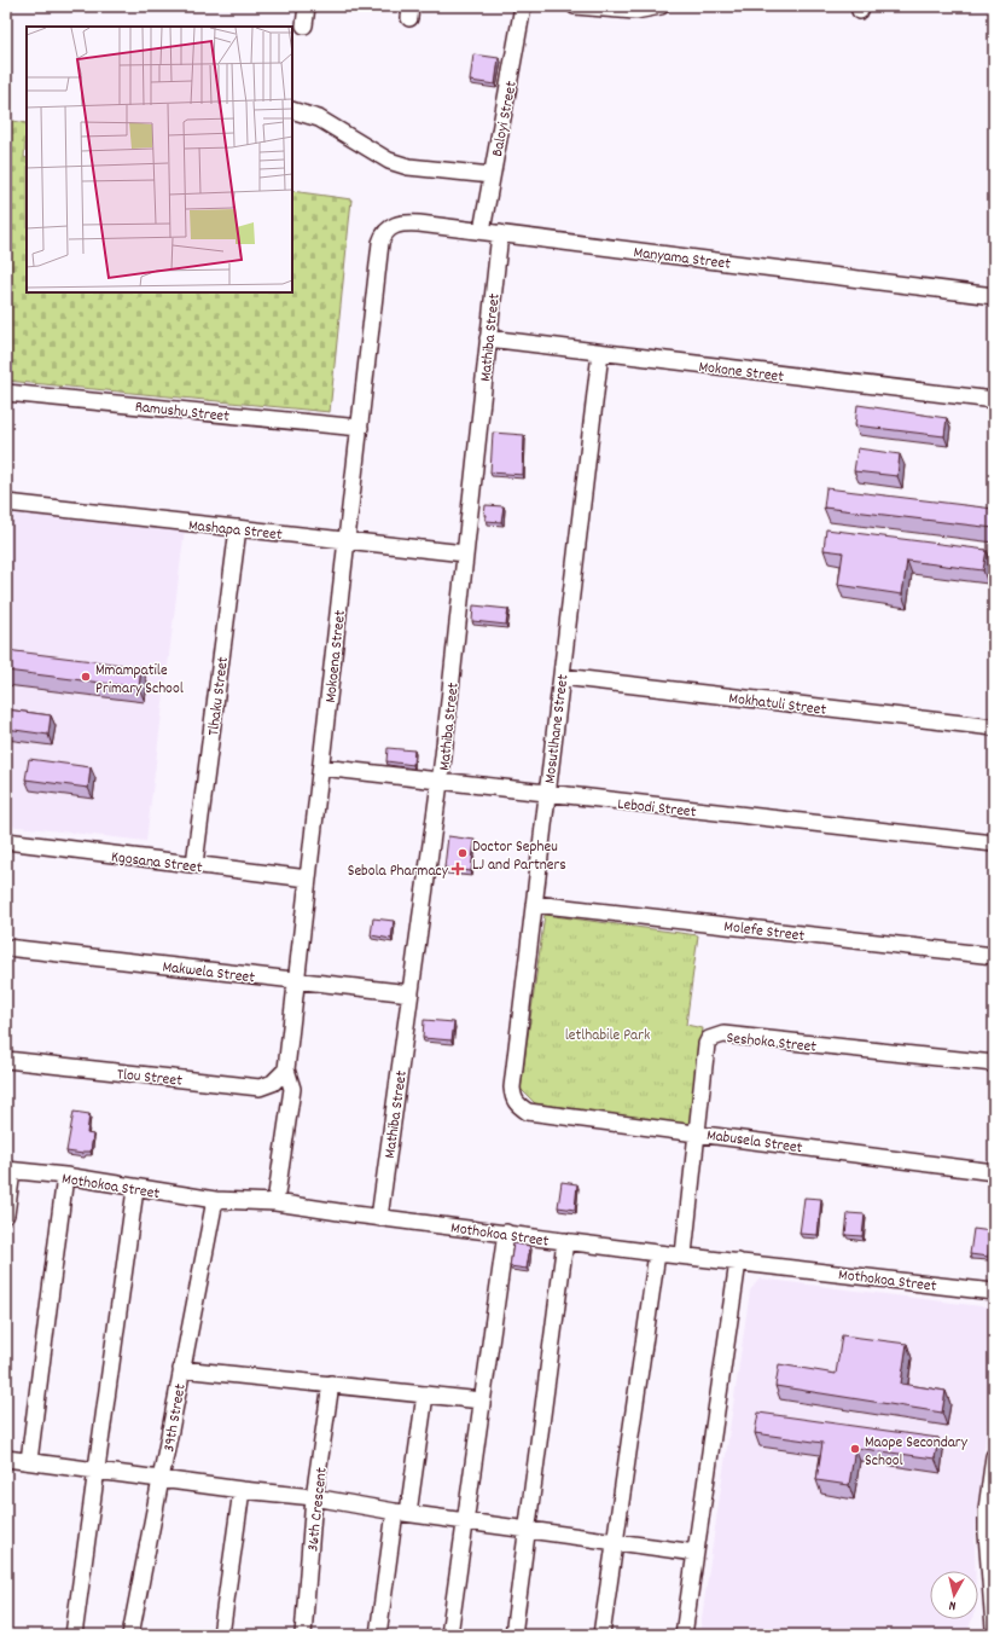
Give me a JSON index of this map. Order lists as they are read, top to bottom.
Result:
{
  "streets": {
    "street": [
      "Baloyi Street",
      "Manyama Street",
      "Mathiba Street",
      "Mokone Street",
      "Ramushu Street",
      "Mashapa Street",
      "Mokoena Street",
      "Tlhaku Street",
      "Mokhatuli Street",
      "Mosutlhane Street",
      "Lebodi Street",
      "Kgosana Street",
      "Molefe Street",
      "Makwela Street",
      "Seshoka Street",
      "Tlou Street",
      "Mabusela Street",
      "Mothokoa Street",
      "39th Street",
      "36th Crescent"
    ]
  },
  "crossings": [
    ["Baloyi Street", "Manyama Street"],
    ["Manyama Street", "Mathiba Street"],
    ["Manyama Street", "Mokoena Street"],
    ["Mathiba Street", "Mokone Street"],
    ["Mathiba Street", "Mashapa Street"],
    ["Mathiba Street", "Lebodi Street"],
    ["Mathiba Street", "Makwela Street"],
    ["Mathiba Street", "Mothokoa Street"],
    ["Mokone Street", "Mosutlhane Street"],
    ["Ramushu Street", "Mokoena Street"],
    ["Mashapa Street", "Mokoena Street"],
    ["Mashapa Street", "Tlhaku Street"],
    ["Mokoena Street", "Lebodi Street"],
    ["Mokoena Street", "Kgosana Street"],
    ["Mokoena Street", "Makwela Street"],
    ["Mokoena Street", "Tlou Street"],
    ["Tlhaku Street", "Kgosana Street"],
    ["Mokhatuli Street", "Mosutlhane Street"],
    ["Mosutlhane Street", "Lebodi Street"],
    ["Mosutlhane Street", "Molefe Street"],
    ["Mosutlhane Street", "Mabusela Street"],
    ["Seshoka Street", "Mabusela Street"],
    ["Seshoka Street", "Mothokoa Street"],
    ["Mothokoa Street", "39th Street"]
  ],
  "parks": ["letlhabile Park"],
  "places": {
    "other": ["Mmampatile Primary School", "Doctor Sepheu LJ and Partners", "Maope Secondary School"],
    "health": ["Sebola Pharmacy"]
  },
  "north": "bottom"
}
